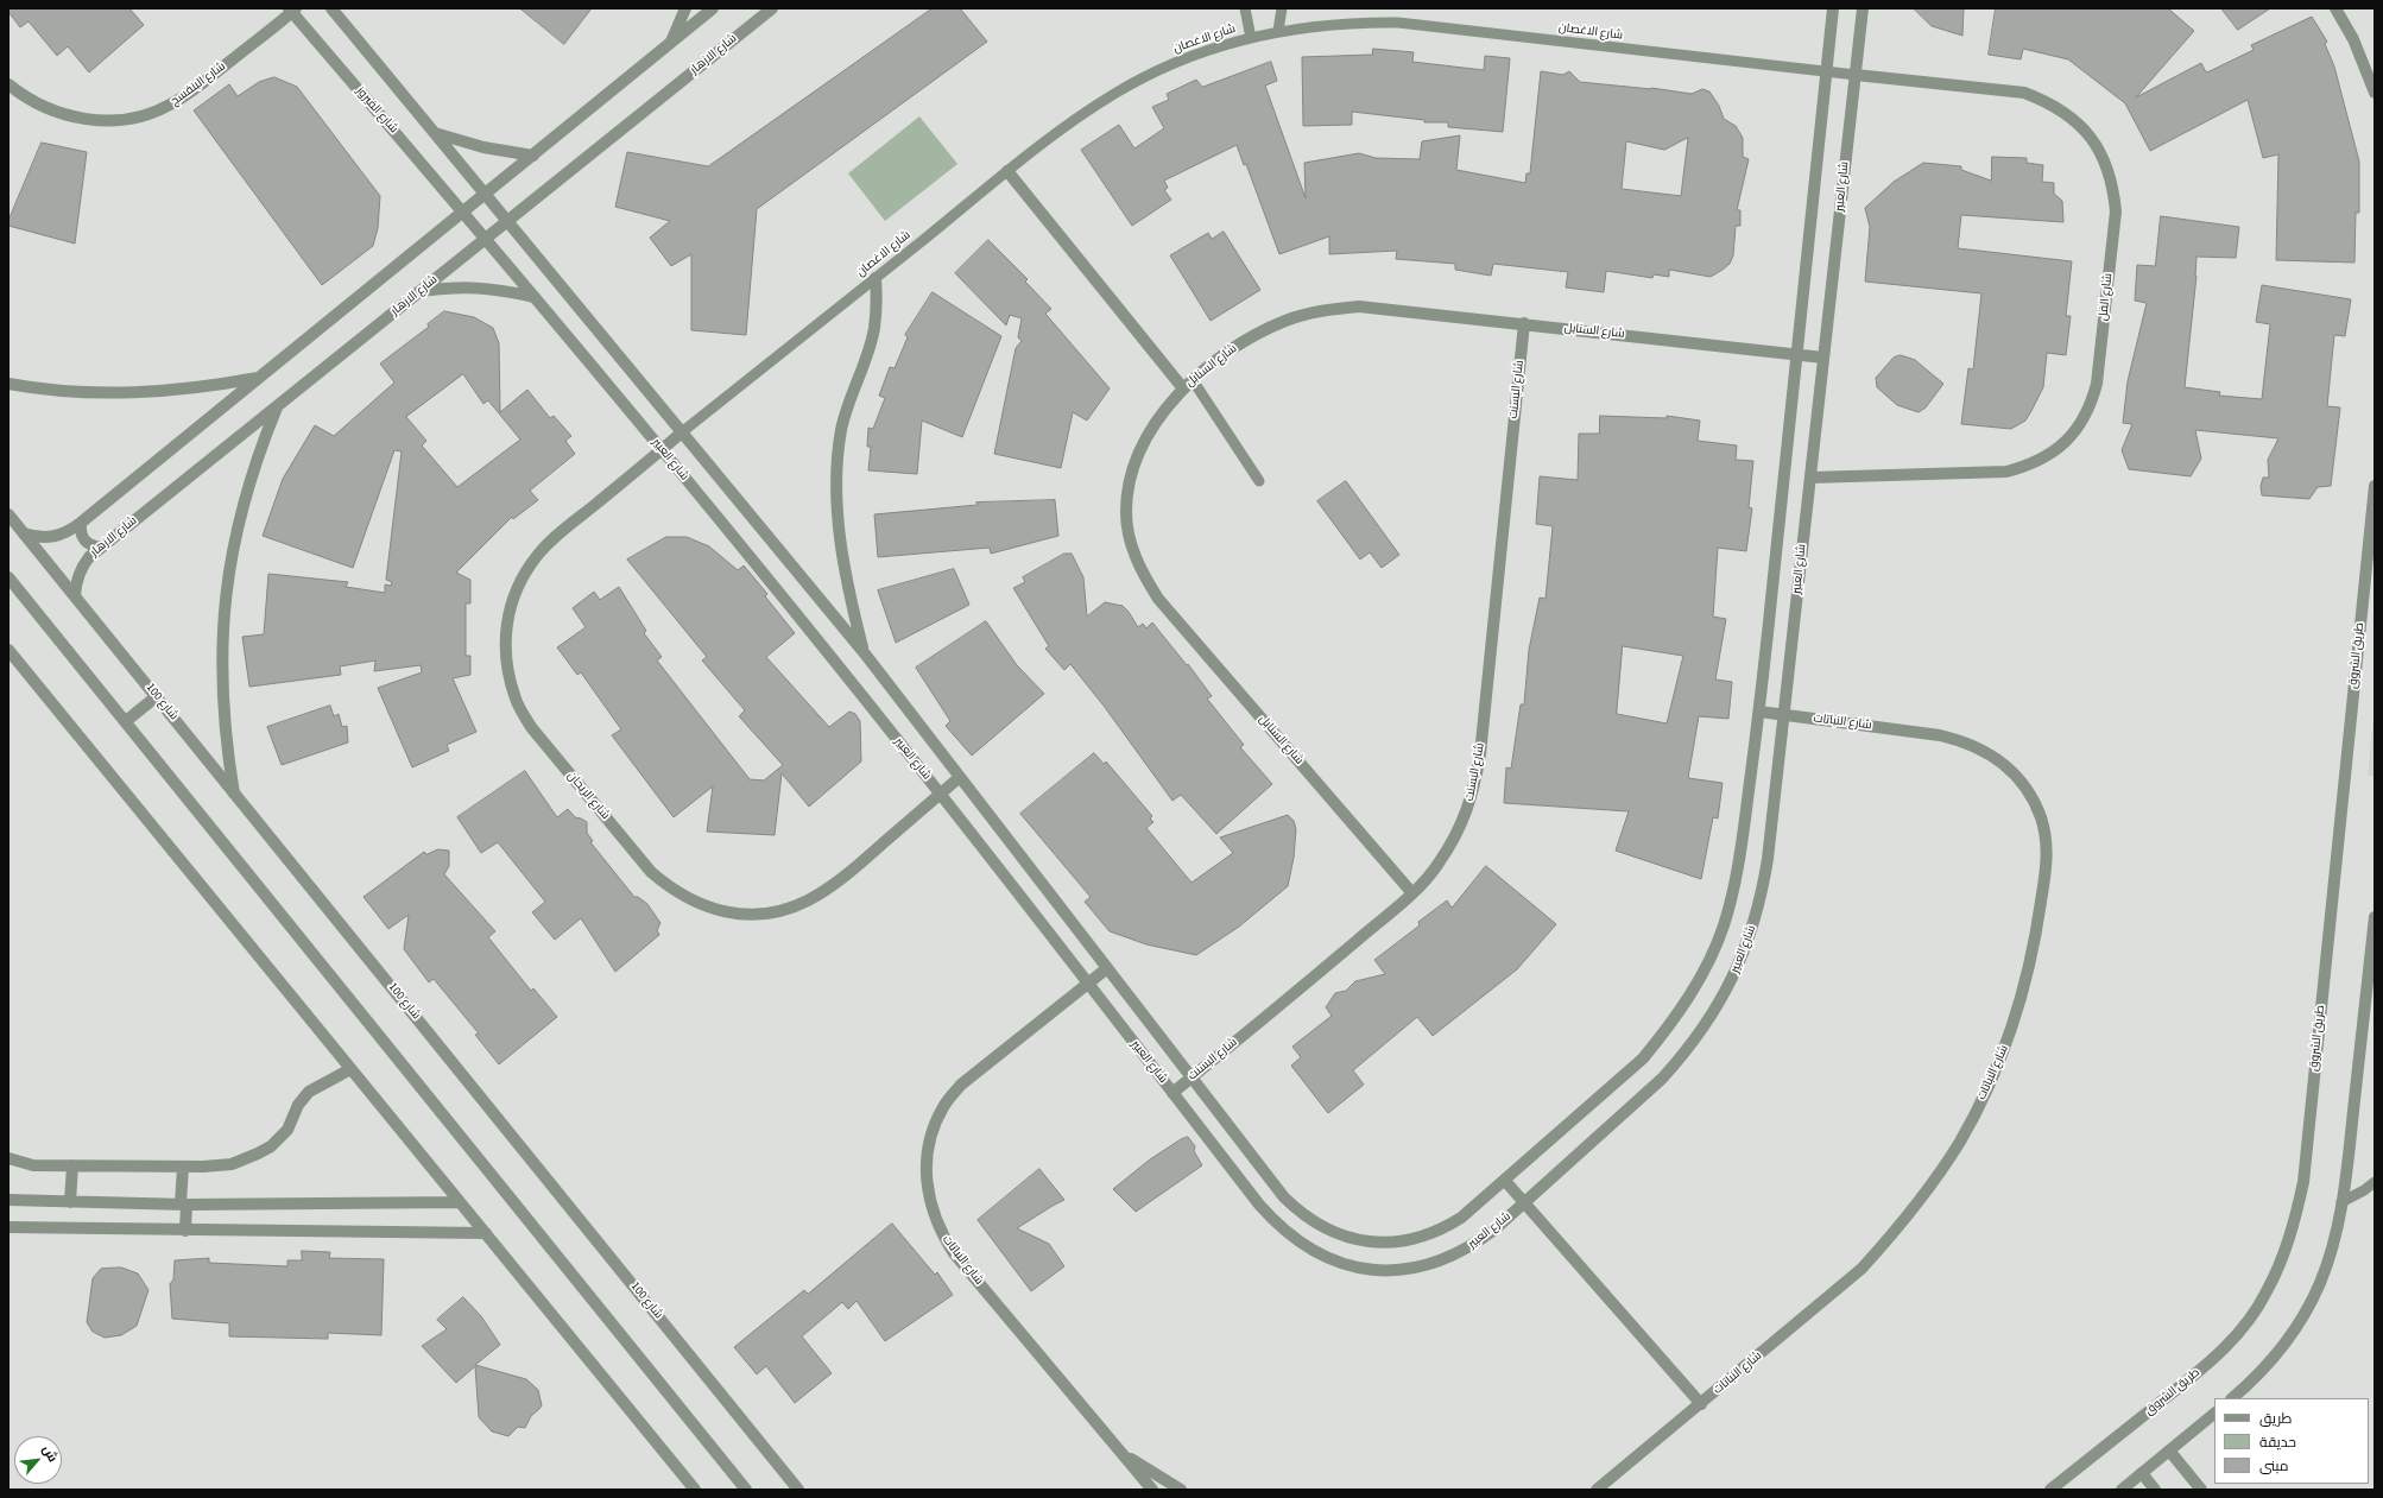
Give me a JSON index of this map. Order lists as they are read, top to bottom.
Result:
{
  "streets": {
    "street": [
      "شارع الازهار",
      "شارع البنفسج",
      "شارع الفيروز",
      "شارع العبير",
      "شارع الفل",
      "شارع السنابل",
      "شارع البسنت",
      "طريق الشروق",
      "شارع 100",
      "شارع النباتات",
      "شارع الريحان"
    ],
    "lane": ["شارع الاغصان"]
  },
  "crossings": [
    ["شارع الاغصان", "شارع العبير"],
    ["شارع الاغصان", "شارع الفل"],
    ["شارع الاغصان", "شارع الريحان"],
    ["شارع الازهار", "شارع العبير"],
    ["شارع الازهار", "شارع 100"],
    ["شارع البنفسج", "شارع الفيروز"],
    ["شارع الفيروز", "شارع العبير"],
    ["شارع العبير", "شارع الفل"],
    ["شارع العبير", "شارع السنابل"],
    ["شارع العبير", "شارع البسنت"],
    ["شارع العبير", "شارع النباتات"],
    ["شارع العبير", "شارع الريحان"],
    ["شارع السنابل", "شارع البسنت"]
  ],
  "legend": ["طريق", "حديقة", "مبنى"],
  "north": "top right"
}
